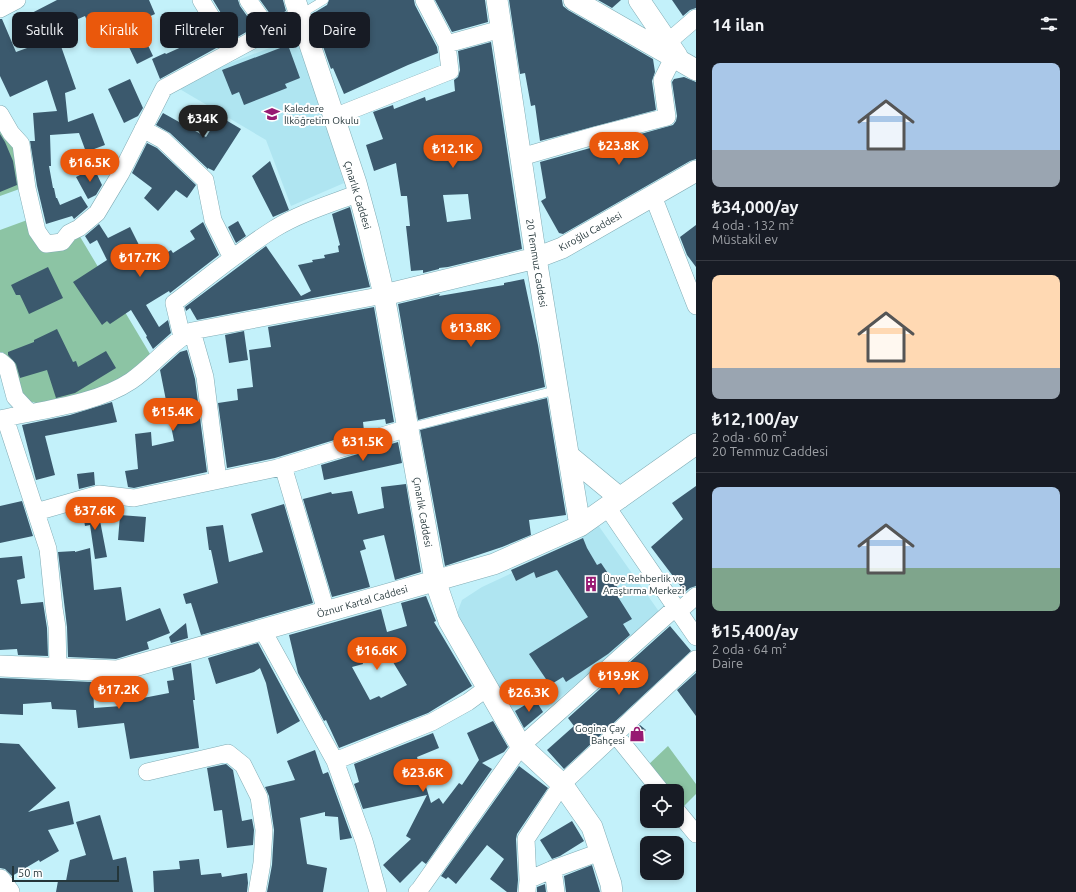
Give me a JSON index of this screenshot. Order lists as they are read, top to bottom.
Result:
{
  "streets": {
    "street": [
      "Çınarlık Caddesi",
      "Kıroğlu Caddesi",
      "20 Temmuz Caddesi",
      "Öznur Kartal Caddesi"
    ]
  },
  "crossings": [
    ["Çınarlık Caddesi", "Kıroğlu Caddesi"],
    ["Çınarlık Caddesi", "Öznur Kartal Caddesi"],
    ["Kıroğlu Caddesi", "20 Temmuz Caddesi"],
    ["20 Temmuz Caddesi", "Öznur Kartal Caddesi"]
  ],
  "places": {
    "school or university": ["Kaledere İlköğretim Okulu"],
    "building": ["Ünye Rehberlik ve Araştırma Merkezi"],
    "shop": ["Gogina Çay Bahçesi"]
  },
  "scale_bar": "50 m",
  "page": {
    "heading": "14 ilan",
    "chip": [
      "Satılık",
      "Kiralık",
      "Filtreler",
      "Yeni",
      "Daire"
    ],
    "list": [
      {
        "name": "₺34,000/ay",
        "note": "4 oda · 132 m² · Müstakil ev"
      },
      {
        "name": "₺12,100/ay",
        "note": "2 oda · 60 m² · 20 Temmuz Caddesi"
      },
      {
        "name": "₺15,400/ay",
        "note": "2 oda · 64 m² · Daire"
      }
    ],
    "price": [
      "₺34K",
      "₺23.8K",
      "₺12.1K",
      "₺16.5K",
      "₺17.7K",
      "₺13.8K",
      "₺15.4K",
      "₺31.5K",
      "₺37.6K",
      "₺16.6K",
      "₺19.9K",
      "₺17.2K",
      "₺26.3K",
      "₺23.6K"
    ],
    "scale": "50 m"
  }
}
